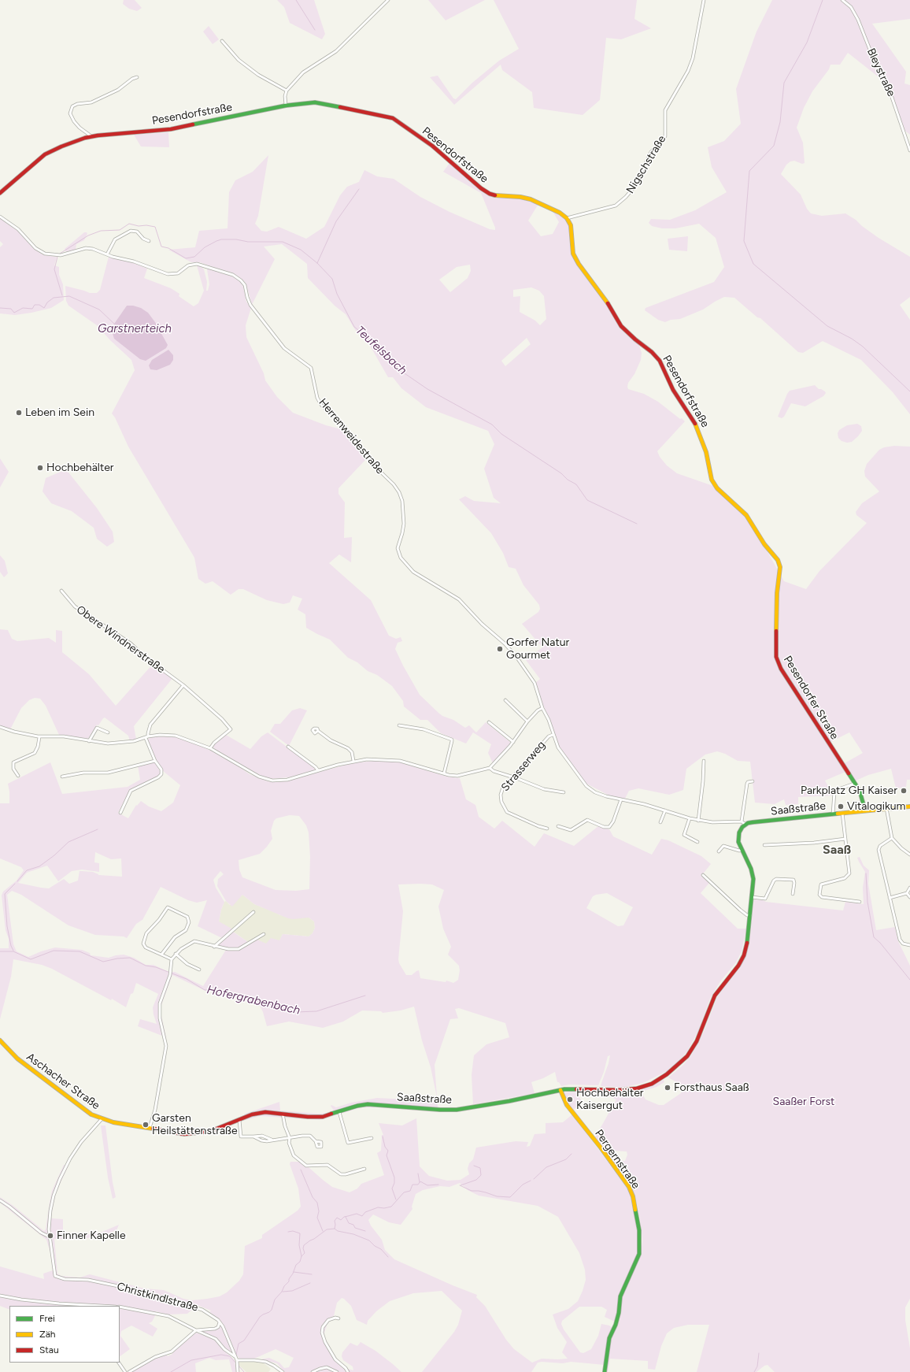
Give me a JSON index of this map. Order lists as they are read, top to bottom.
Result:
{
  "streets": {
    "street": [
      "Bleystraße",
      "Pesendorfstraße",
      "Nigschstraße",
      "Herrenweidestraße",
      "Obere Windnerstraße",
      "Pesendorfer Straße",
      "Strasserweg",
      "Saaßstraße",
      "Aschacher Straße",
      "Pergernstraße",
      "Christkindlstraße"
    ]
  },
  "crossings": [
    ["Pesendorfstraße", "Nigschstraße"],
    ["Pesendorfstraße", "Pesendorfer Straße"],
    ["Herrenweidestraße", "Strasserweg"],
    ["Pesendorfer Straße", "Saaßstraße"],
    ["Saaßstraße", "Aschacher Straße"],
    ["Saaßstraße", "Pergernstraße"]
  ],
  "districts": ["Saaß"],
  "water": ["Garstnerteich", "Teufelsbach", "Hofergrabenbach"],
  "parks": ["Saaßer Forst"],
  "places": [
    "Leben im Sein",
    "Hochbehälter",
    "Gorfer Natur Gourmet",
    "Parkplatz GH Kaiser",
    "Vitalogikum",
    "Forsthaus Saaß",
    "Hochbehälter Kaisergut",
    "Garsten Heilstättenstraße",
    "Finner Kapelle"
  ],
  "legend": ["Frei", "Zäh", "Stau"]
}
